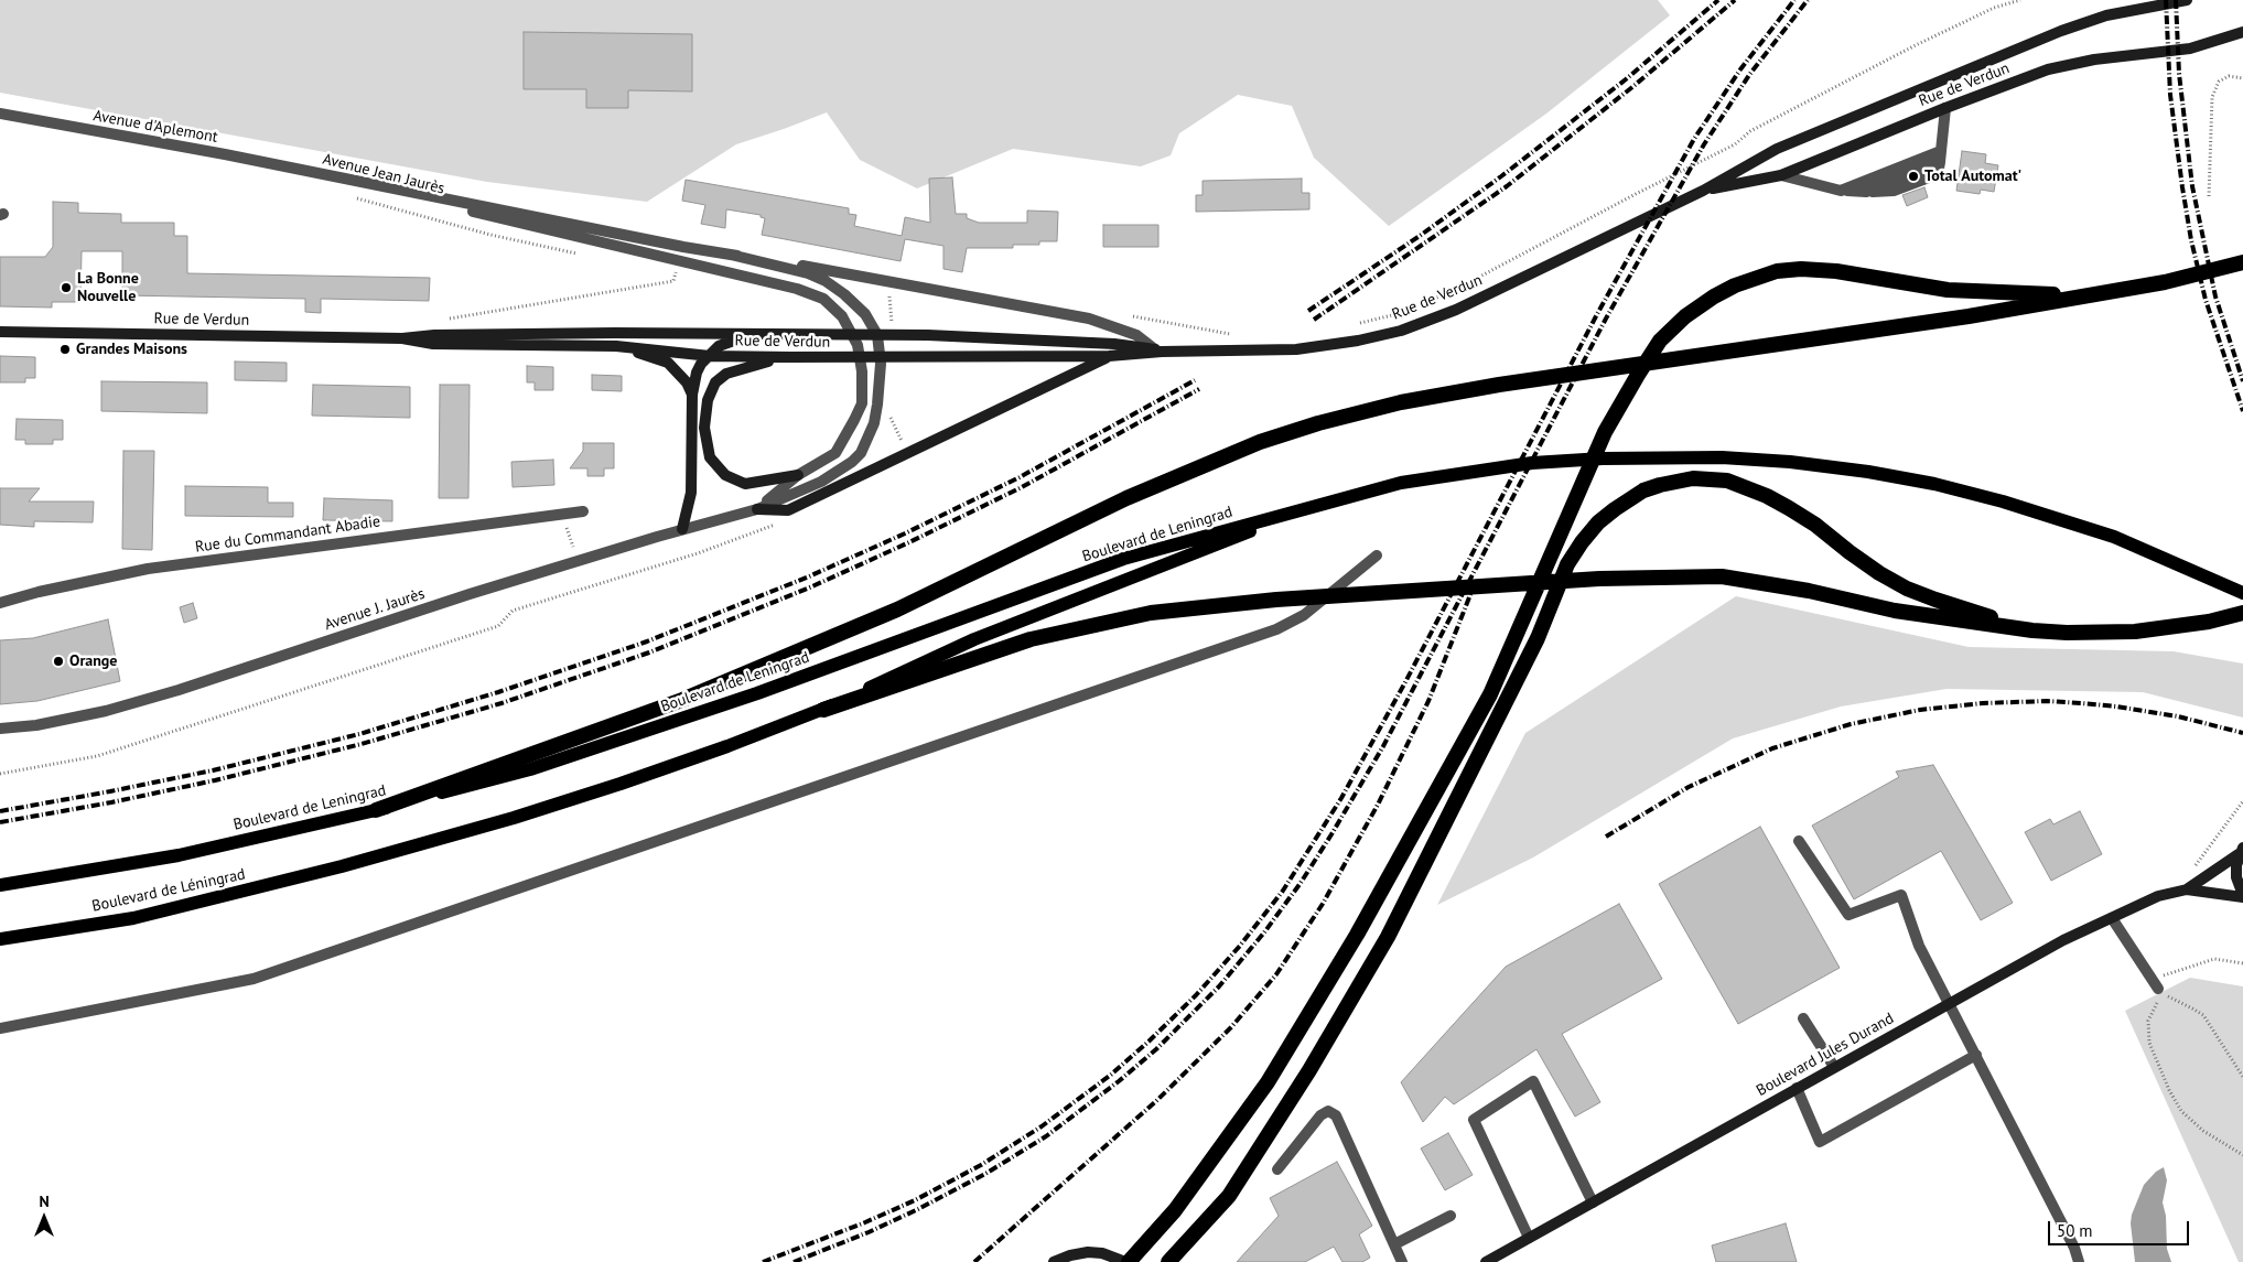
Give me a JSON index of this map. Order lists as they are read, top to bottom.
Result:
{
  "streets": {
    "main road": [
      "Rue de Verdun",
      "Boulevard de Leningrad",
      "Boulevard de Léningrad",
      "Boulevard Jules Durand"
    ],
    "street": [
      "Avenue d'Aplemont",
      "Avenue Jean Jaurès",
      "Rue du Commandant Abadie",
      "Avenue J. Jaurès"
    ]
  },
  "crossings": [
    ["Avenue d'Aplemont", "Avenue Jean Jaurès"],
    ["Boulevard de Leningrad", "Boulevard de Léningrad"]
  ],
  "places": [
    "Total Automat'",
    "La Bonne Nouvelle",
    "Grandes Maisons",
    "Orange"
  ],
  "scale_bar": "50 m",
  "north": "top"
}
